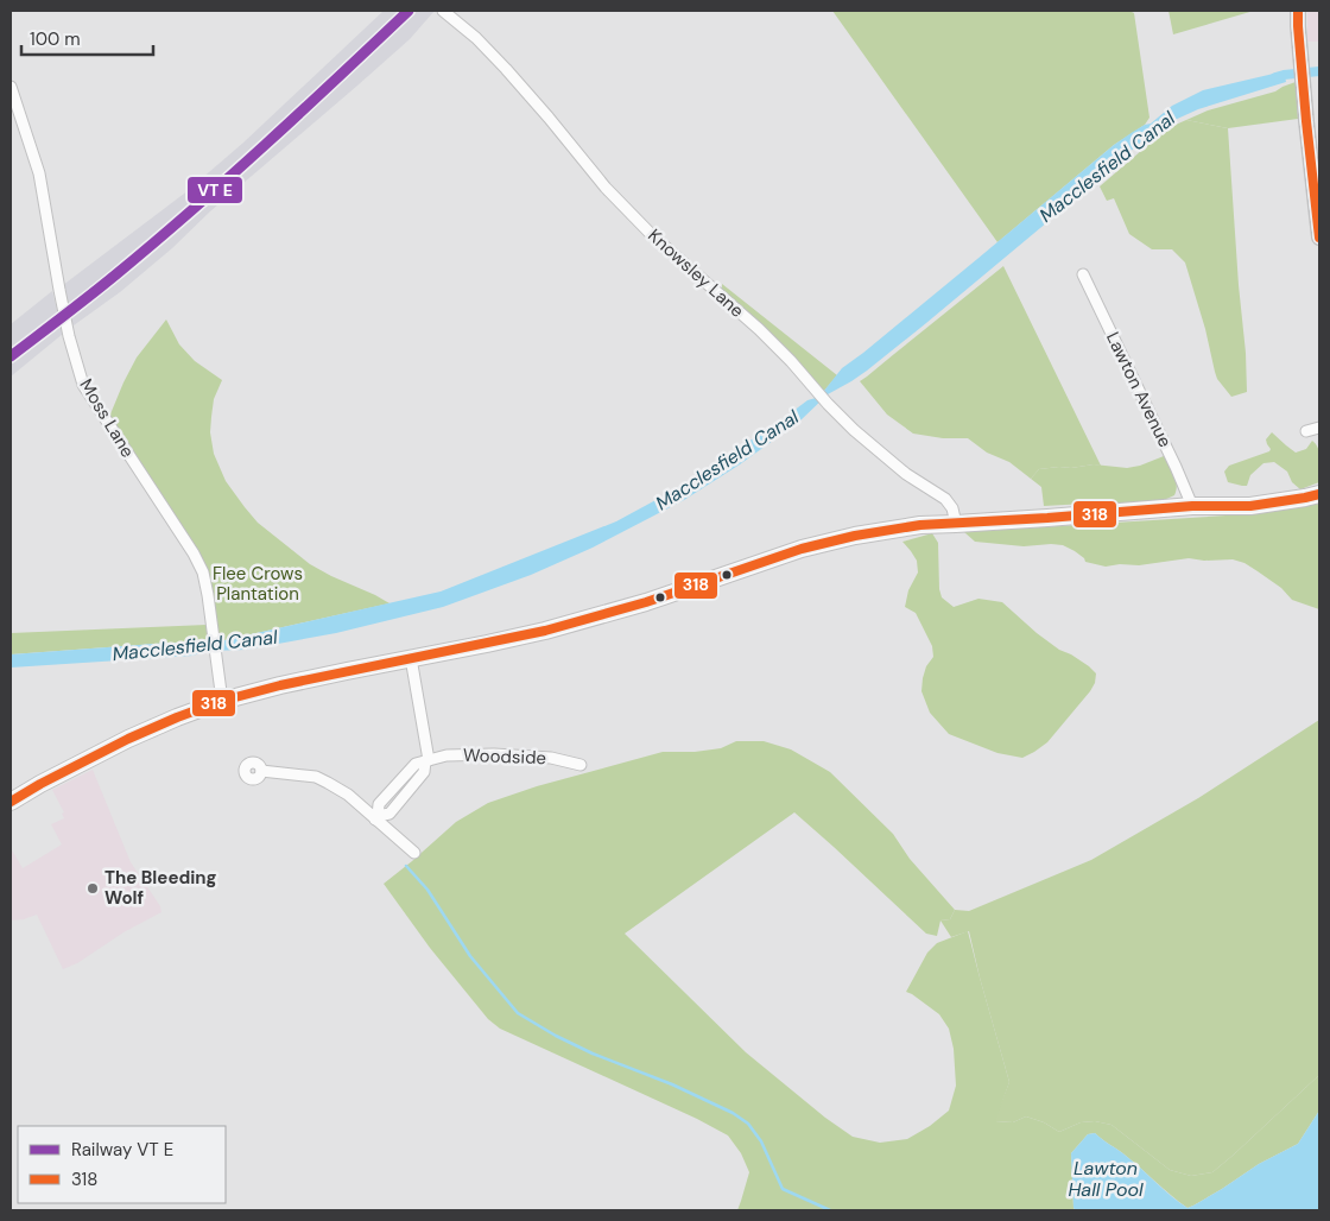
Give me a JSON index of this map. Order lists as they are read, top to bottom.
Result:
{
  "streets": {
    "street": [
      "Knowsley Lane",
      "Lawton Avenue",
      "Moss Lane",
      "Woodside"
    ]
  },
  "water": ["Macclesfield Canal", "Lawton Hall Pool"],
  "parks": ["Flee Crows Plantation"],
  "places": ["The Bleeding Wolf"],
  "lines": ["transit line 318"],
  "legend": ["Railway VT E", "318"],
  "scale_bar": "100 m"
}
